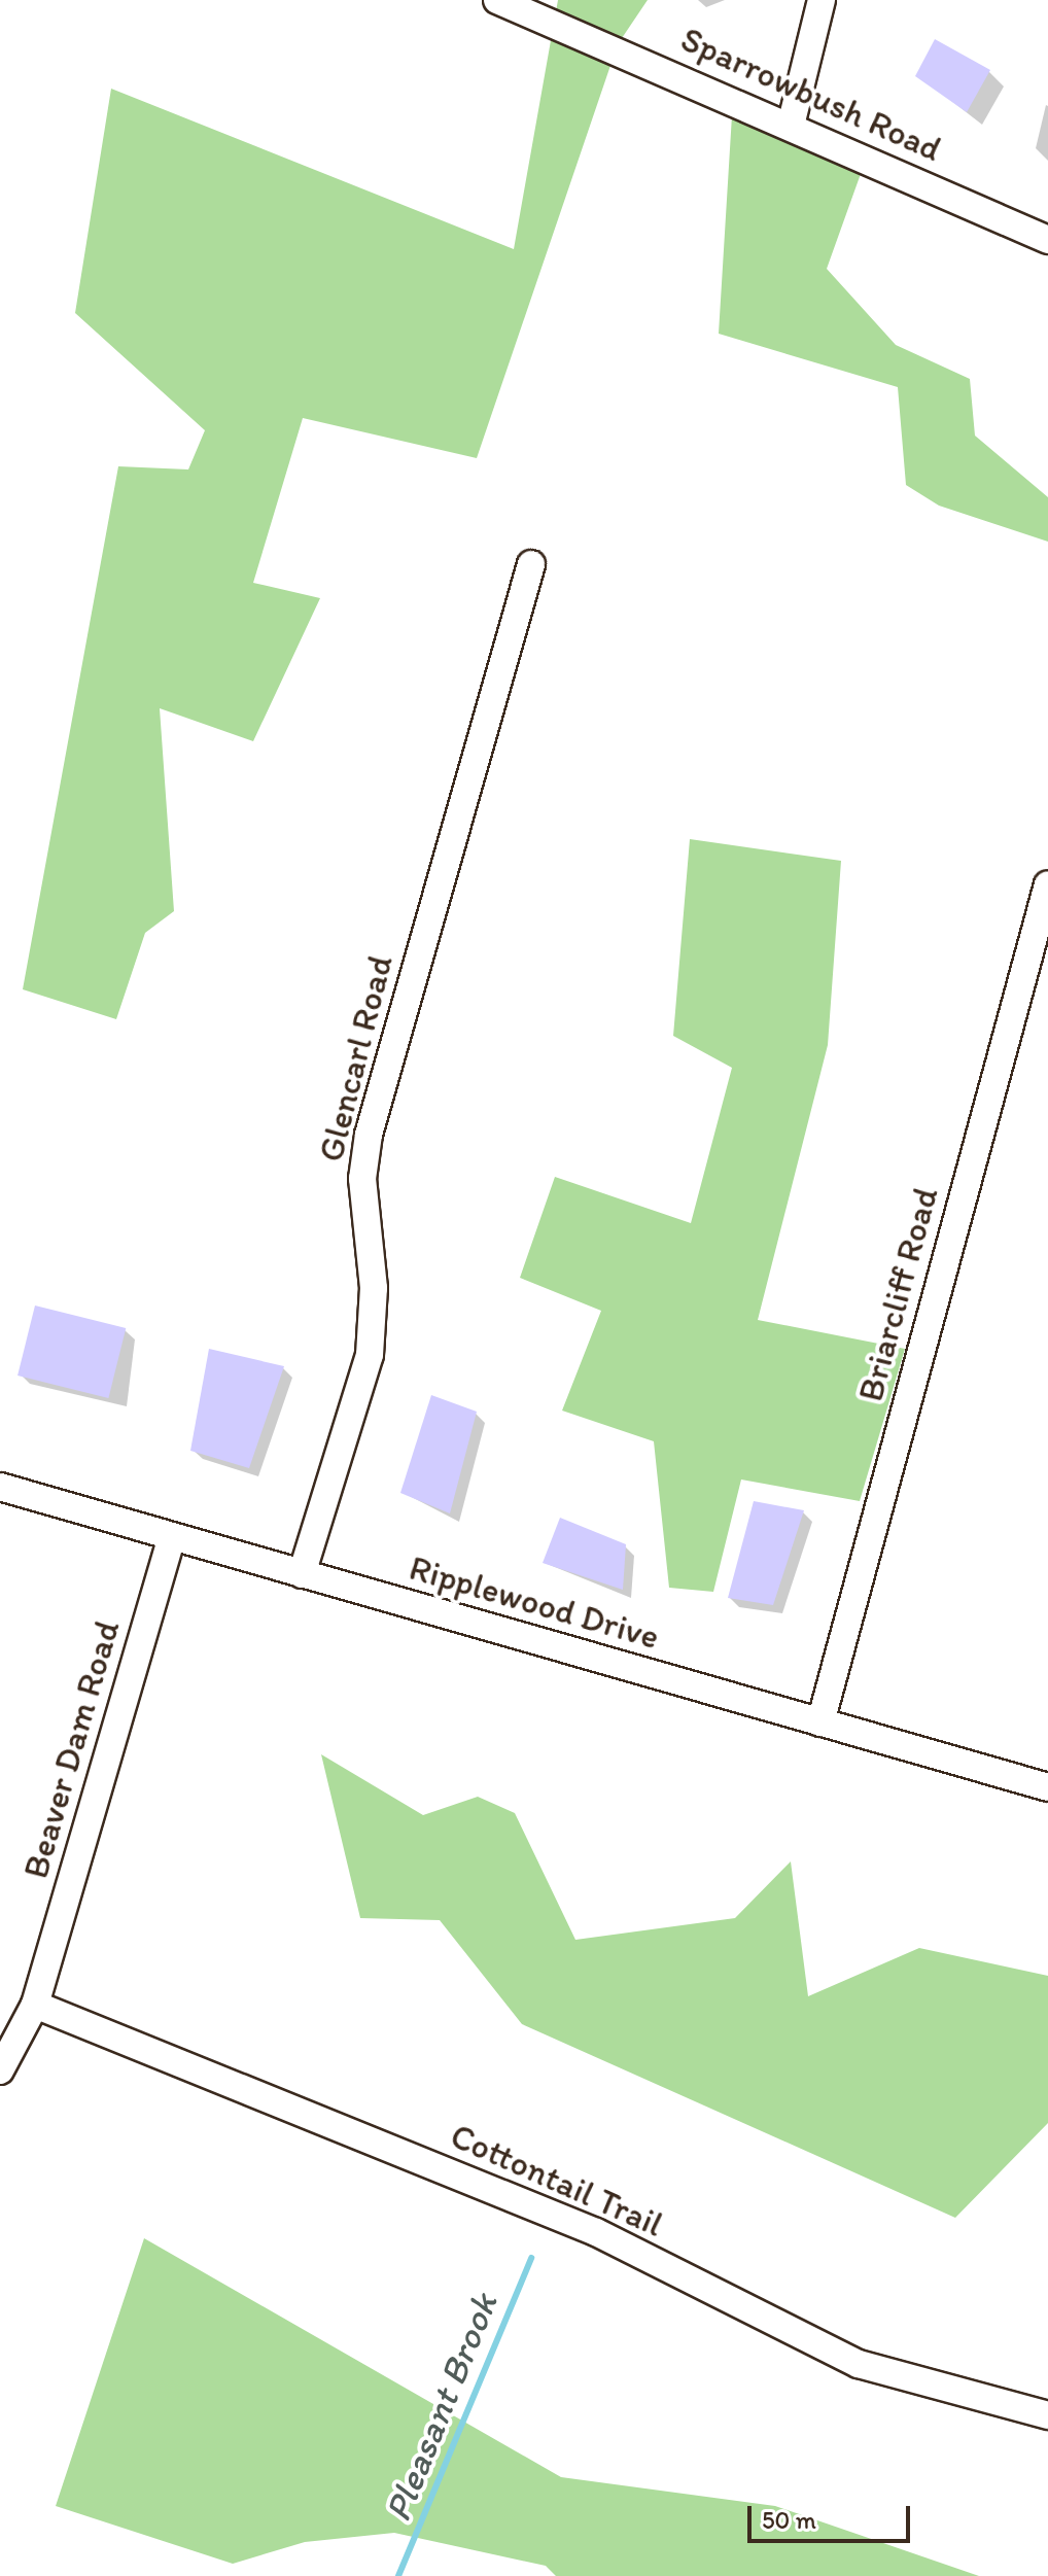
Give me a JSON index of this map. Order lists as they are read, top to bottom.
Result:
{
  "streets": {
    "street": [
      "Sparrowbush Road",
      "Glencarl Road",
      "Briarcliff Road",
      "Ripplewood Drive",
      "Beaver Dam Road",
      "Cottontail Trail"
    ]
  },
  "crossings": [
    ["Glencarl Road", "Ripplewood Drive"],
    ["Briarcliff Road", "Ripplewood Drive"],
    ["Ripplewood Drive", "Beaver Dam Road"],
    ["Beaver Dam Road", "Cottontail Trail"]
  ],
  "water": ["Pleasant Brook"],
  "scale_bar": "50 m"
}
